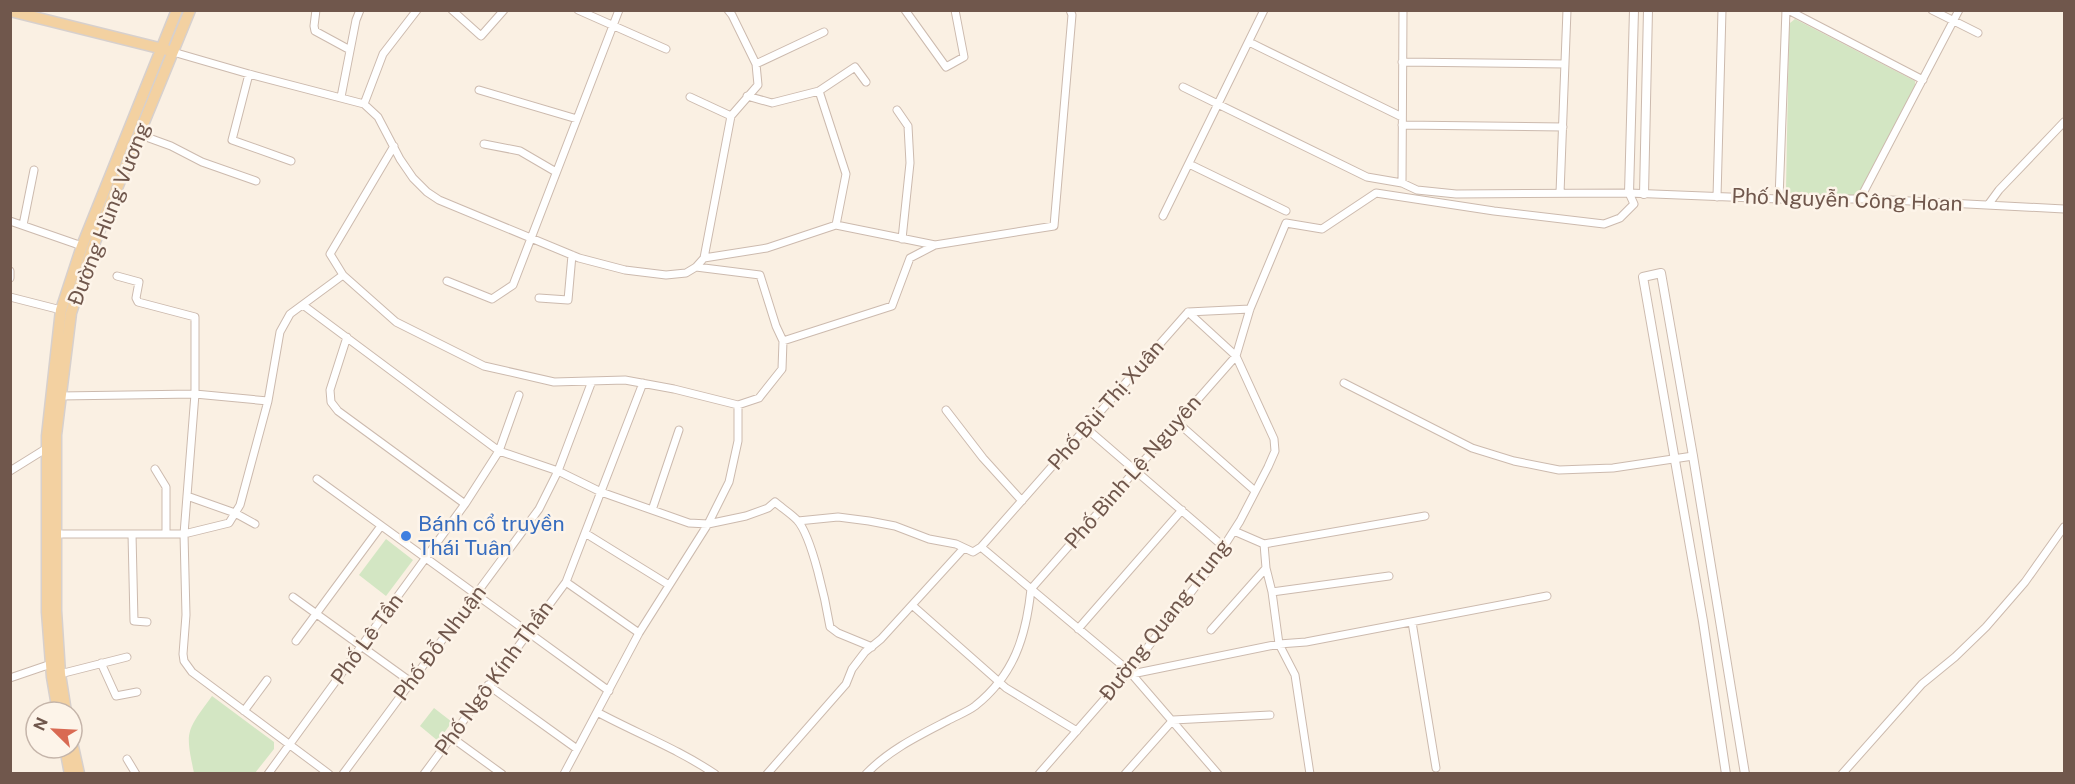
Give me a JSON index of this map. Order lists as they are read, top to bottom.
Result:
{
  "streets": {
    "main road": ["Đường Hùng Vương"],
    "street": [
      "Phố Nguyễn Công Hoan",
      "Phố Bùi Thị Xuân",
      "Phố Bình Lệ Nguyên",
      "Đường Quang Trung",
      "Phố Lê Tần",
      "Phố Đỗ Nhuận",
      "Phố Ngô Kính Thần"
    ]
  },
  "crossings": [
    ["Phố Bình Lệ Nguyên", "Đường Quang Trung"]
  ],
  "places": ["Bánh cổ truyền Thái Tuân"],
  "north": "top left"
}
